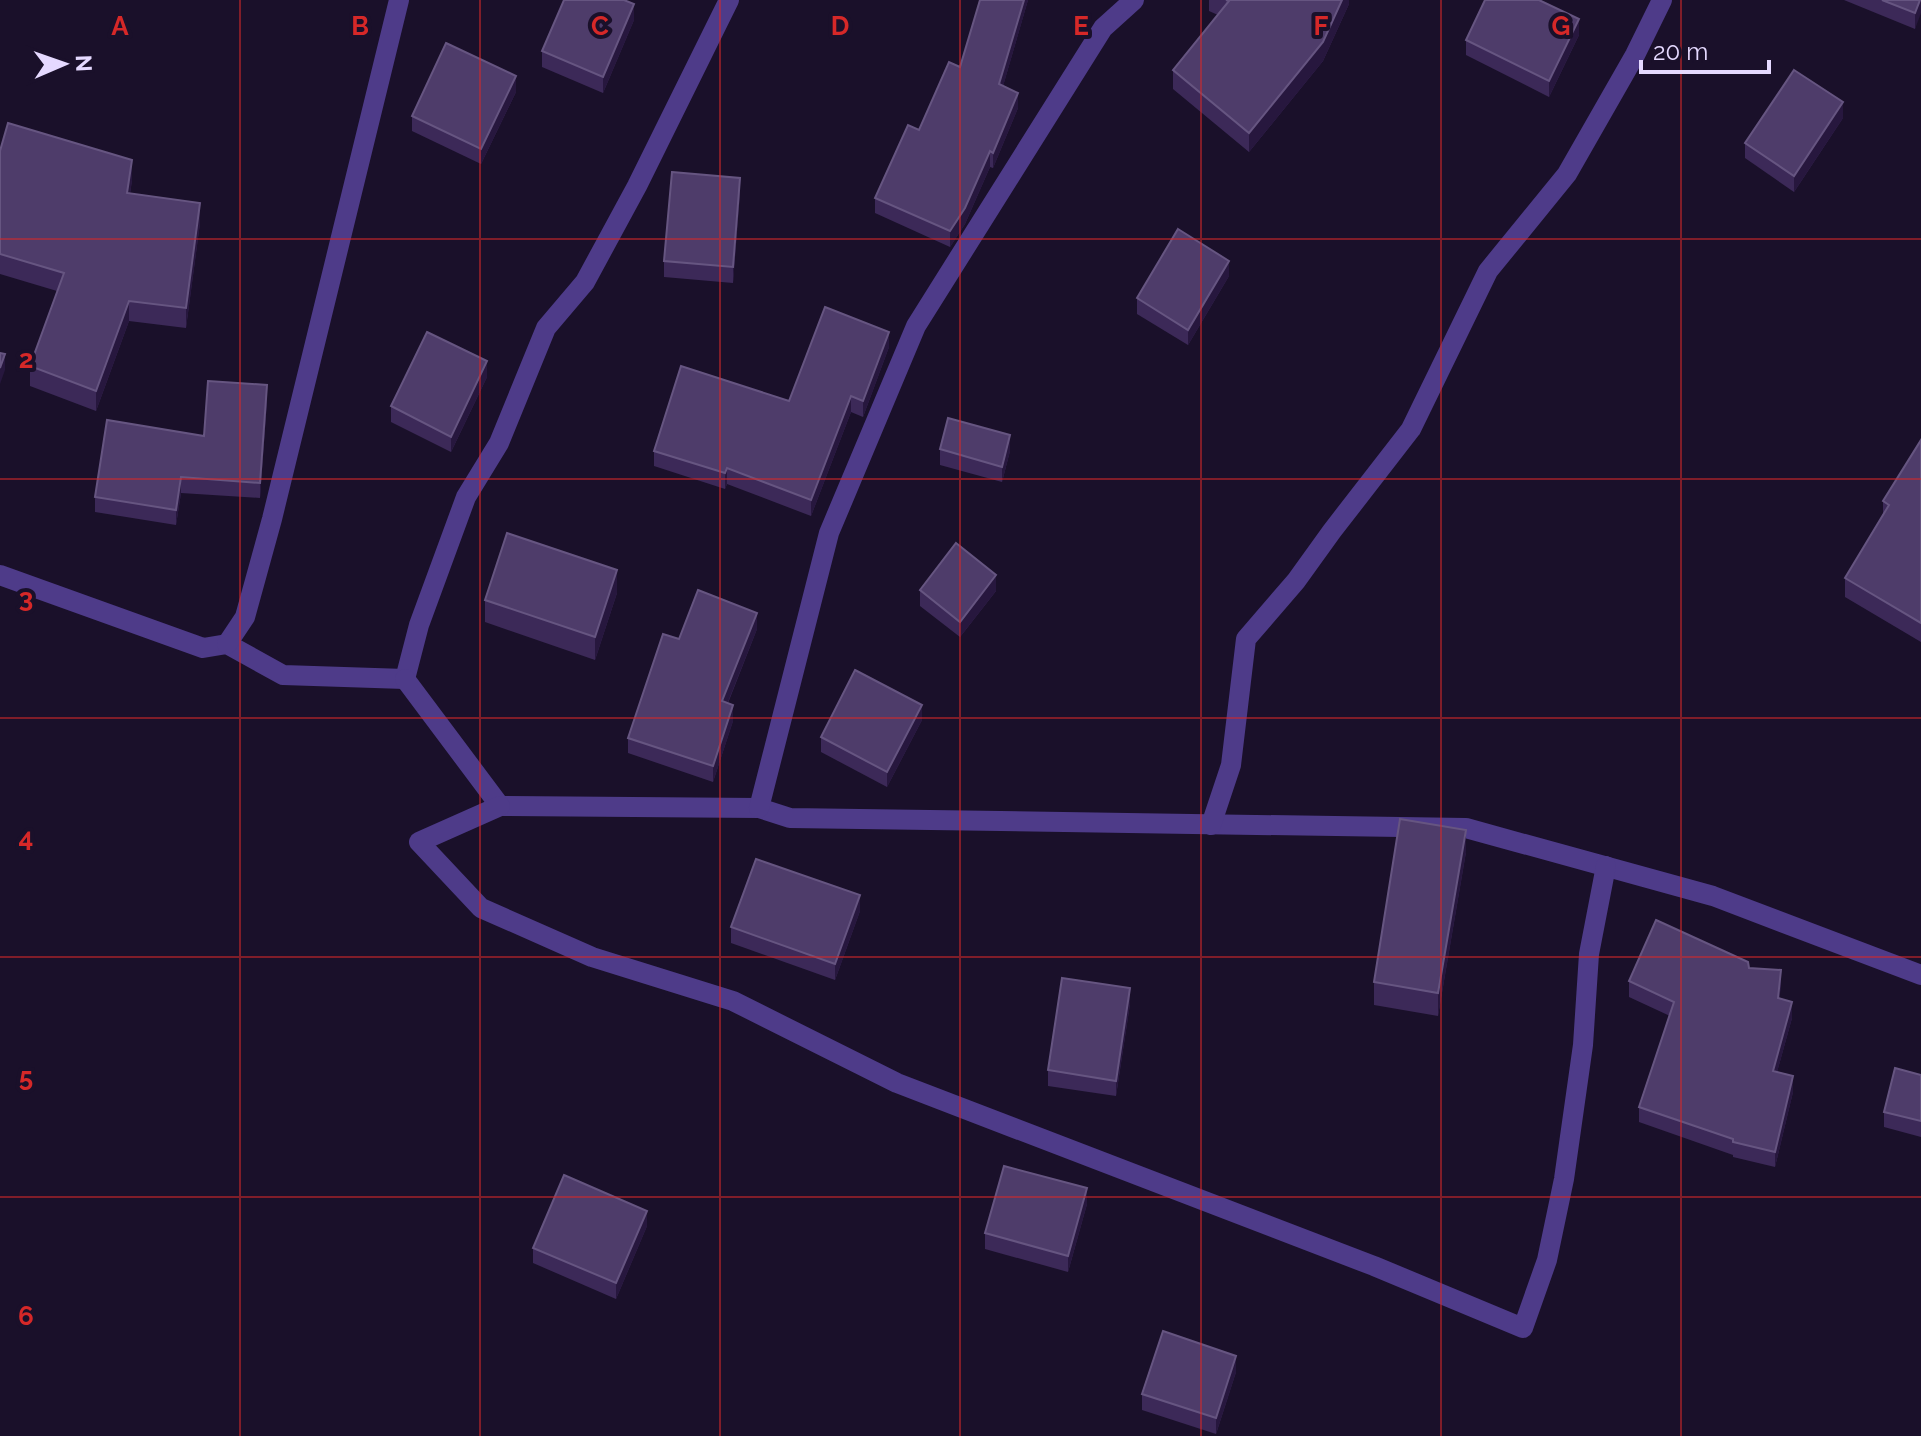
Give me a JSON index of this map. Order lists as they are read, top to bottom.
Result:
{
  "scale_bar": "20 m",
  "north": "right",
  "grid": {
    "columns": [
      "A",
      "B",
      "C",
      "D",
      "E",
      "F",
      "G"
    ],
    "rows": [
      "2",
      "3",
      "4",
      "5",
      "6"
    ]
  }
}
